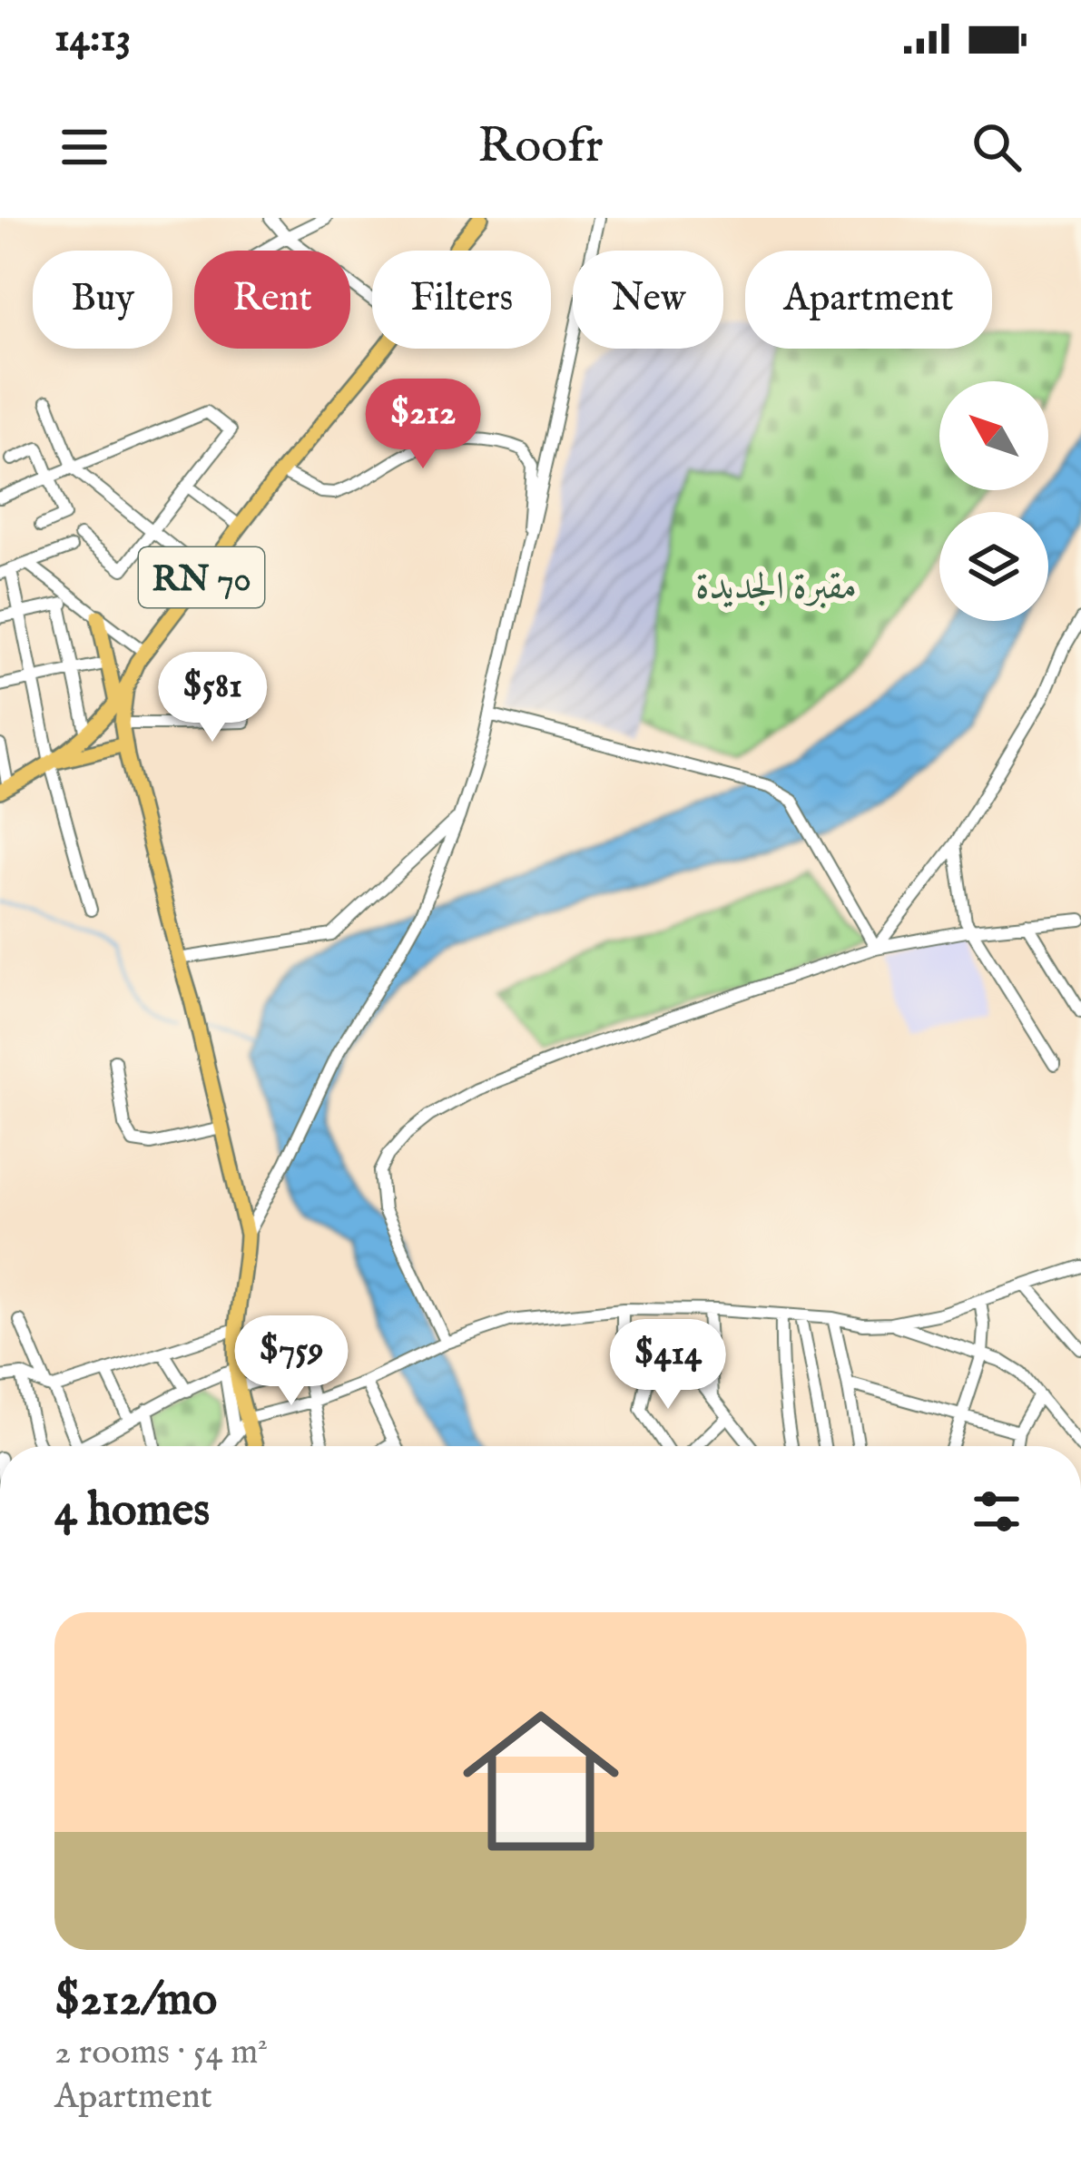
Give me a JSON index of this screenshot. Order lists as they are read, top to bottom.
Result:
{
  "streets": {
    "main road": ["RN 70"]
  },
  "parks": ["مقبرة الجديدة"],
  "north": "top left",
  "page": {
    "status": "14:13",
    "header": "Roofr",
    "chip": [
      "Buy",
      "Rent",
      "Filters",
      "New",
      "Apartment"
    ],
    "price": [
      "$212",
      "$581",
      "$759",
      "$414"
    ],
    "heading": "4 homes",
    "list": [
      {
        "name": "$212/mo",
        "note": "2 rooms · 54 m² · Apartment"
      }
    ]
  }
}
